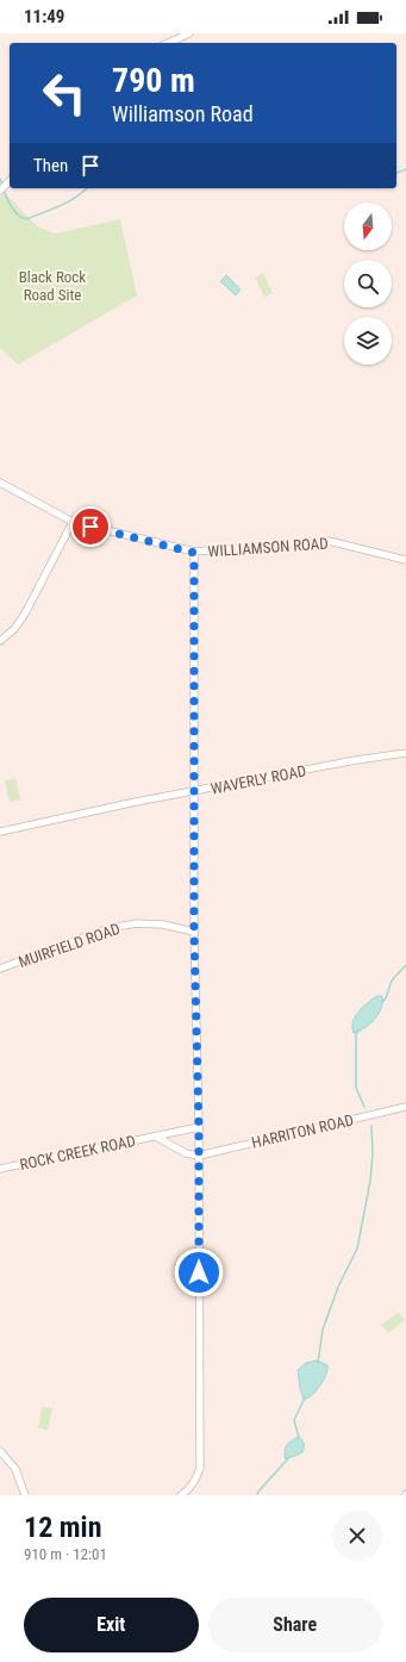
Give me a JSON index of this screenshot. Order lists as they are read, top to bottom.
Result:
{
  "streets": {
    "street": [
      "WILLIAMSON ROAD",
      "WAVERLY ROAD",
      "MUIRFIELD ROAD",
      "HARRITON ROAD",
      "ROCK CREEK ROAD"
    ]
  },
  "crossings": [
    ["HARRITON ROAD", "ROCK CREEK ROAD"]
  ],
  "parks": ["Black Rock Road Site"],
  "north": "bottom",
  "page": {
    "status": "11:49",
    "turn": ["790 m", "Williamson Road"],
    "then": "Then",
    "heading": ["12 min", "910 m · 12:01"],
    "buttons": ["Exit", "Share"]
  }
}
